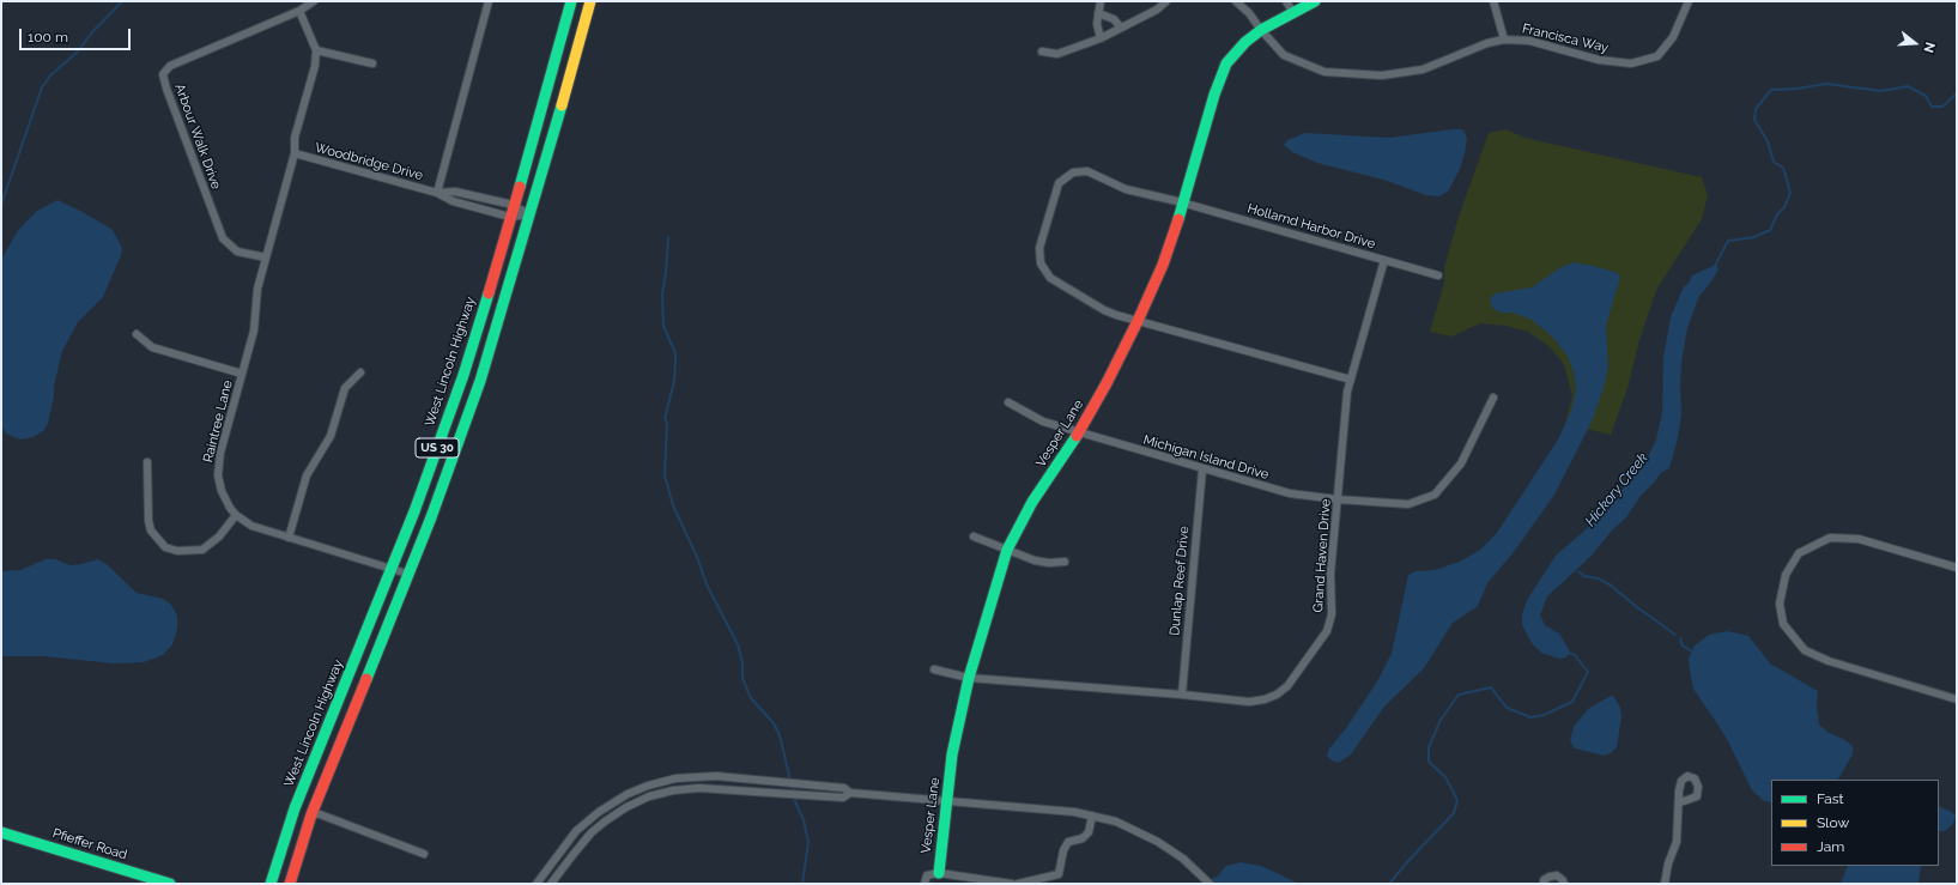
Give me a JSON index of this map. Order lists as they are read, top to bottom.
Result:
{
  "streets": {
    "main road": [
      "West Lincoln Highway",
      "Vesper Lane",
      "US 30",
      "Pfieffer Road"
    ],
    "street": [
      "Francisca Way",
      "Arbour Walk Drive",
      "Woodbridge Drive",
      "Hollarnd Harbor Drive",
      "Raintree Lane",
      "Michigan Island Drive",
      "Grand Haven Drive",
      "Dunlap Reef Drive"
    ]
  },
  "crossings": [
    ["Francisca Way", "Vesper Lane"],
    ["Arbour Walk Drive", "Raintree Lane"],
    ["Woodbridge Drive", "West Lincoln Highway"],
    ["Woodbridge Drive", "Raintree Lane"],
    ["Woodbridge Drive", "US 30"],
    ["Hollarnd Harbor Drive", "Vesper Lane"],
    ["Hollarnd Harbor Drive", "Grand Haven Drive"],
    ["West Lincoln Highway", "Raintree Lane"],
    ["Raintree Lane", "US 30"],
    ["Vesper Lane", "Michigan Island Drive"],
    ["Vesper Lane", "Grand Haven Drive"],
    ["Michigan Island Drive", "Grand Haven Drive"],
    ["Michigan Island Drive", "Dunlap Reef Drive"],
    ["Grand Haven Drive", "Dunlap Reef Drive"]
  ],
  "water": ["Hickory Creek"],
  "legend": ["Fast", "Slow", "Jam"],
  "scale_bar": "100 m",
  "north": "right"
}
